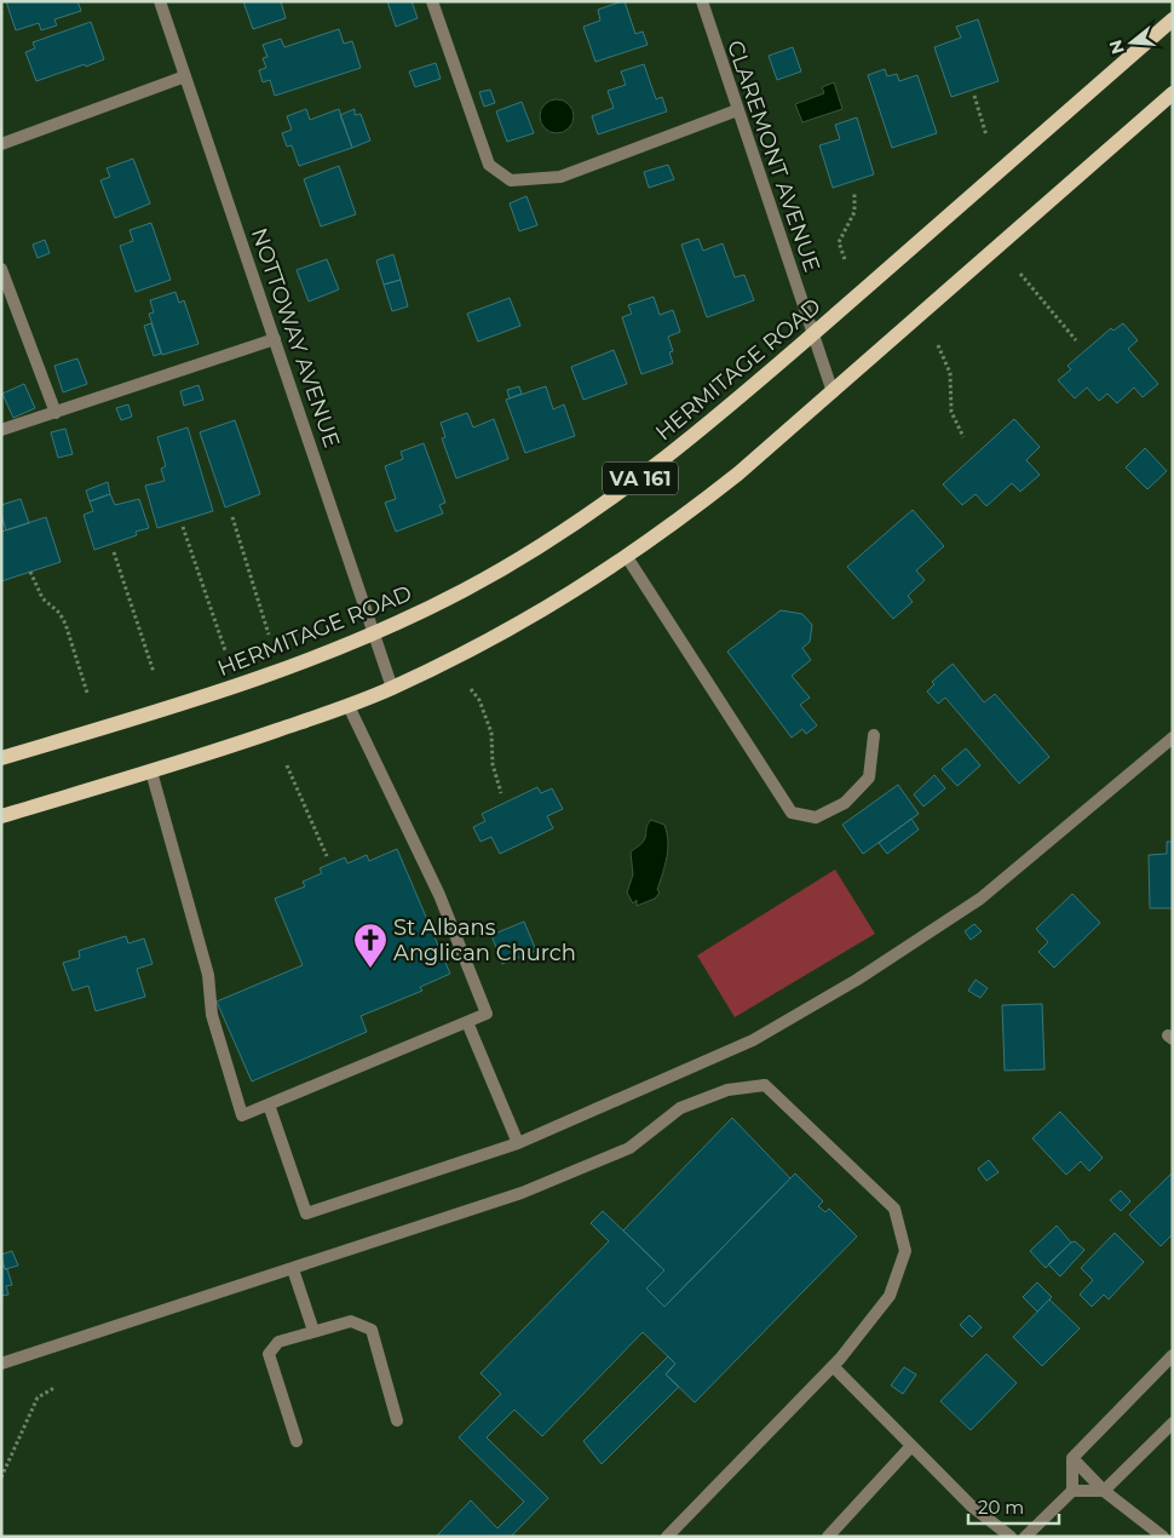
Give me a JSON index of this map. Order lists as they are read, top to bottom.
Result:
{
  "streets": {
    "main road": ["HERMITAGE ROAD", "VA 161"],
    "street": ["CLAREMONT AVENUE", "NOTTOWAY AVENUE"]
  },
  "crossings": [
    ["CLAREMONT AVENUE", "HERMITAGE ROAD"],
    ["CLAREMONT AVENUE", "VA 161"],
    ["NOTTOWAY AVENUE", "HERMITAGE ROAD"],
    ["NOTTOWAY AVENUE", "VA 161"]
  ],
  "places": {
    "church": ["St Albans Anglican Church"]
  },
  "scale_bar": "20 m",
  "north": "left"
}
